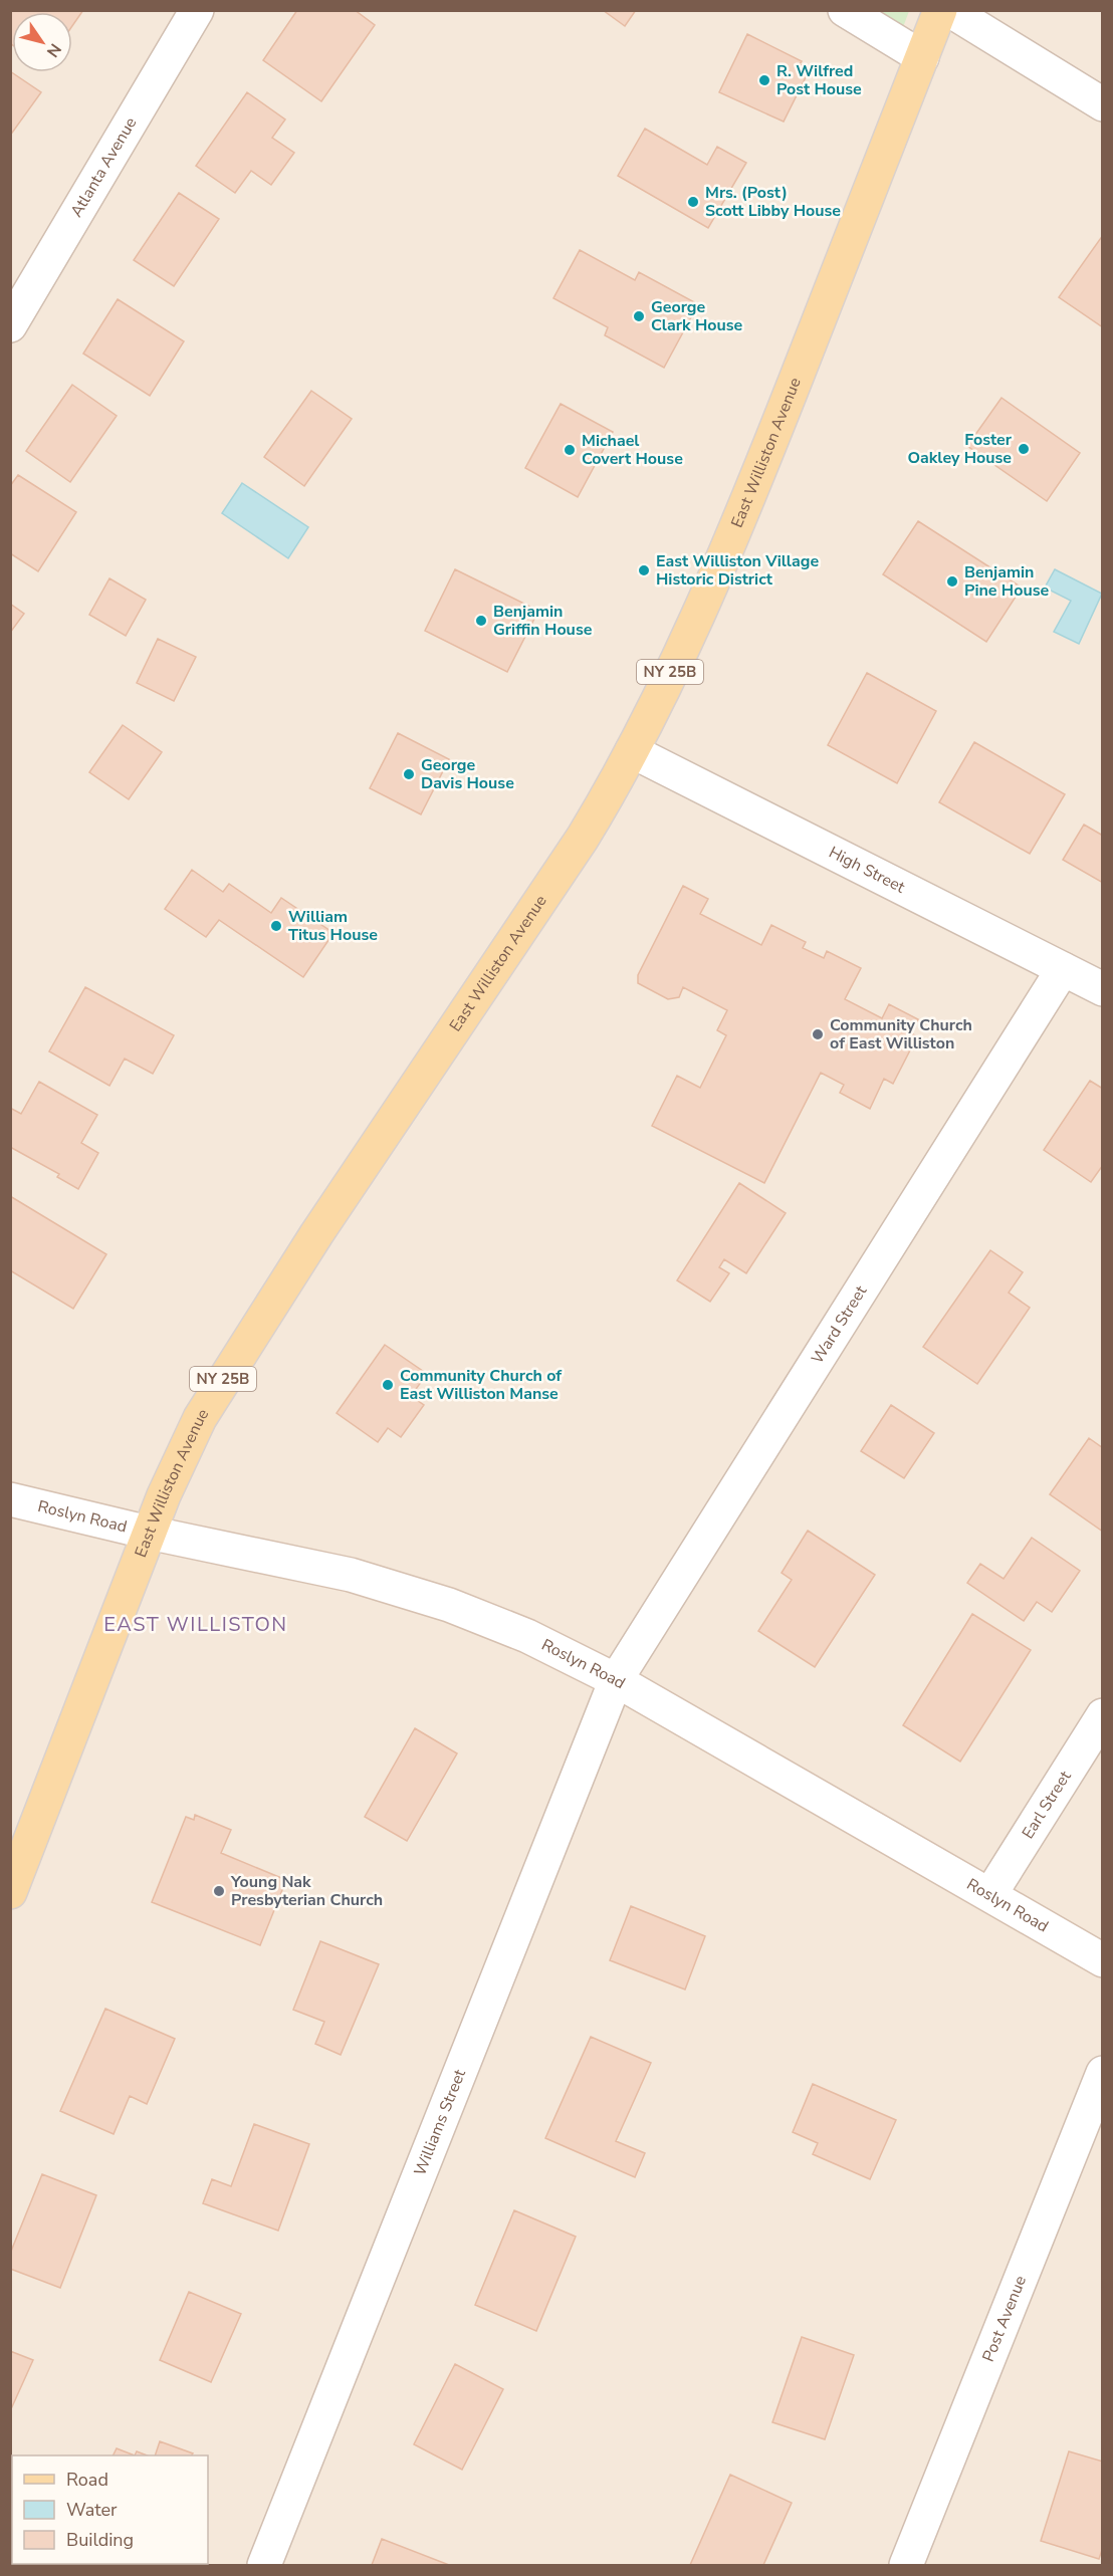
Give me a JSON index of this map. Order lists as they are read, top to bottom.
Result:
{
  "streets": {
    "main road": ["East Williston Avenue", "NY 25B"],
    "street": [
      "Atlanta Avenue",
      "High Street",
      "Ward Street",
      "Roslyn Road",
      "Earl Street",
      "Williams Street",
      "Post Avenue"
    ]
  },
  "crossings": [
    ["East Williston Avenue", "High Street"],
    ["East Williston Avenue", "Roslyn Road"],
    ["High Street", "Ward Street"],
    ["Ward Street", "Roslyn Road"],
    ["Ward Street", "Williams Street"],
    ["Roslyn Road", "Earl Street"],
    ["Roslyn Road", "Williams Street"]
  ],
  "districts": ["EAST WILLISTON"],
  "places": [
    "R. Wilfred Post House",
    "Mrs. (Post) Scott Libby House",
    "George Clark House",
    "Foster Oakley House",
    "Michael Covert House",
    "East Williston Village Historic District",
    "Benjamin Pine House",
    "Benjamin Griffin House",
    "George Davis House",
    "William Titus House",
    "Community Church of East Williston",
    "Community Church of East Williston Manse",
    "Young Nak Presbyterian Church"
  ],
  "legend": ["Road", "Water", "Building"],
  "north": "bottom right"
}
